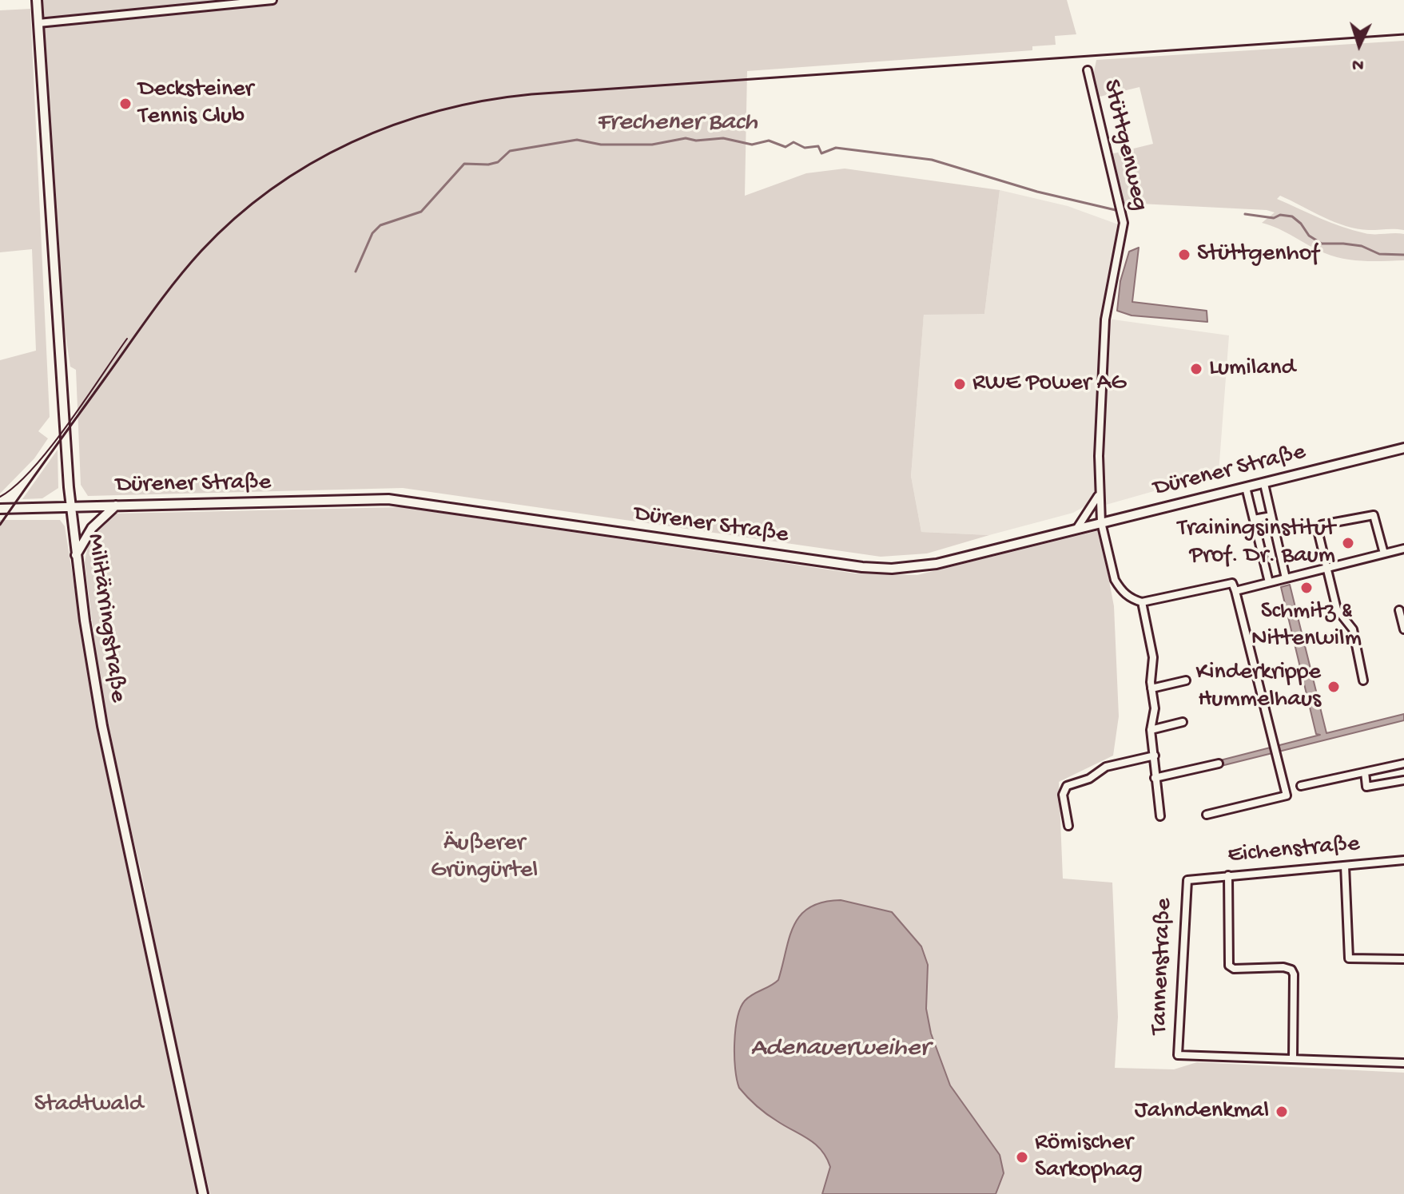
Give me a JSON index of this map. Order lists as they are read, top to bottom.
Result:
{
  "streets": {
    "main road": ["Dürener Straße", "Militärringstraße"],
    "street": ["Stüttgenweg", "Eichenstraße", "Tannenstraße"]
  },
  "crossings": [
    ["Stüttgenweg", "Dürener Straße"],
    ["Dürener Straße", "Militärringstraße"],
    ["Eichenstraße", "Tannenstraße"]
  ],
  "water": ["Frechener Bach", "Adenauerweiher"],
  "parks": ["Äußerer Grüngürtel", "Stadtwald"],
  "places": [
    "Decksteiner Tennis Club",
    "Stüttgenhof",
    "Lumiland",
    "RWE Power AG",
    "Trainingsinstitut Prof. Dr. Baum",
    "Schmitz & Nittenwilm",
    "Kinderkrippe Hummelhaus",
    "Jahndenkmal",
    "Römischer Sarkophag"
  ],
  "north": "bottom"
}
